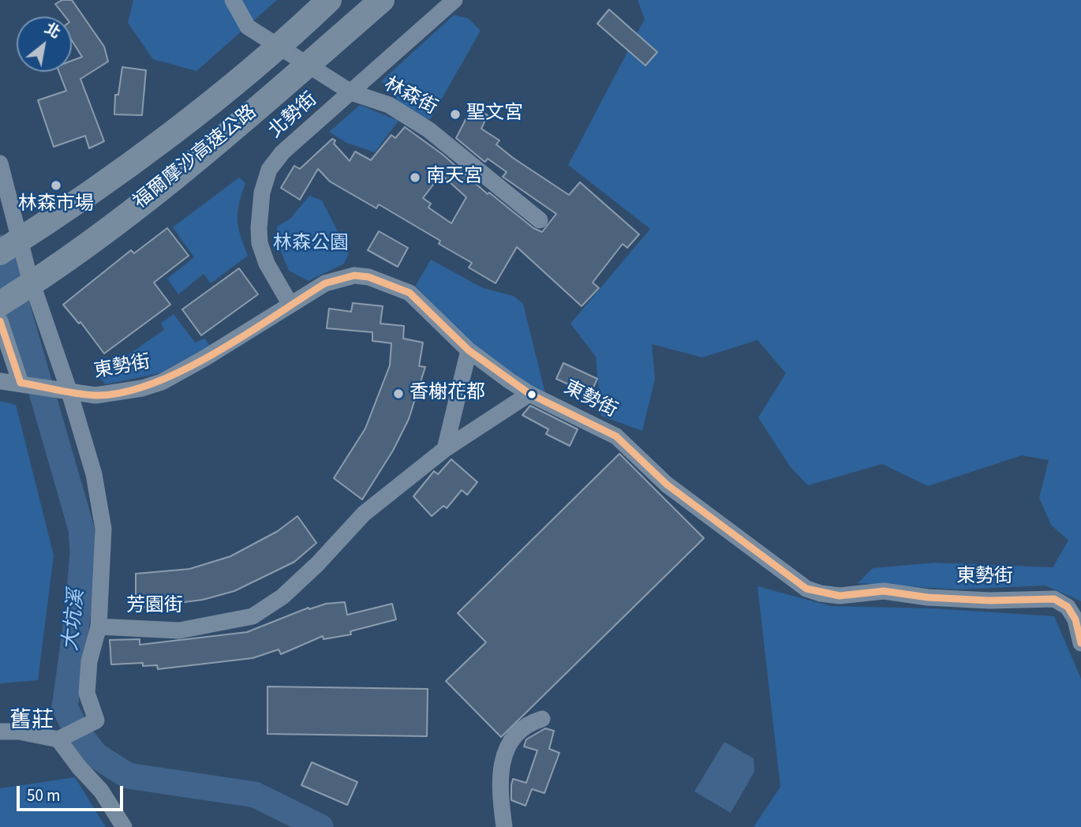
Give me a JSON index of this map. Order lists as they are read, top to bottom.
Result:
{
  "streets": {
    "highway": ["福爾摩沙高速公路"],
    "street": [
      "林森街",
      "北勢街",
      "東勢街",
      "芳園街"
    ]
  },
  "crossings": [
    ["林森街", "北勢街"],
    ["北勢街", "東勢街"],
    ["東勢街", "芳園街"]
  ],
  "districts": ["舊莊"],
  "water": ["大坑溪"],
  "parks": ["林森公園"],
  "places": [
    "聖文宮",
    "南天宮",
    "林森市場",
    "香榭花都"
  ],
  "scale_bar": "50 m",
  "north": "top right"
}
